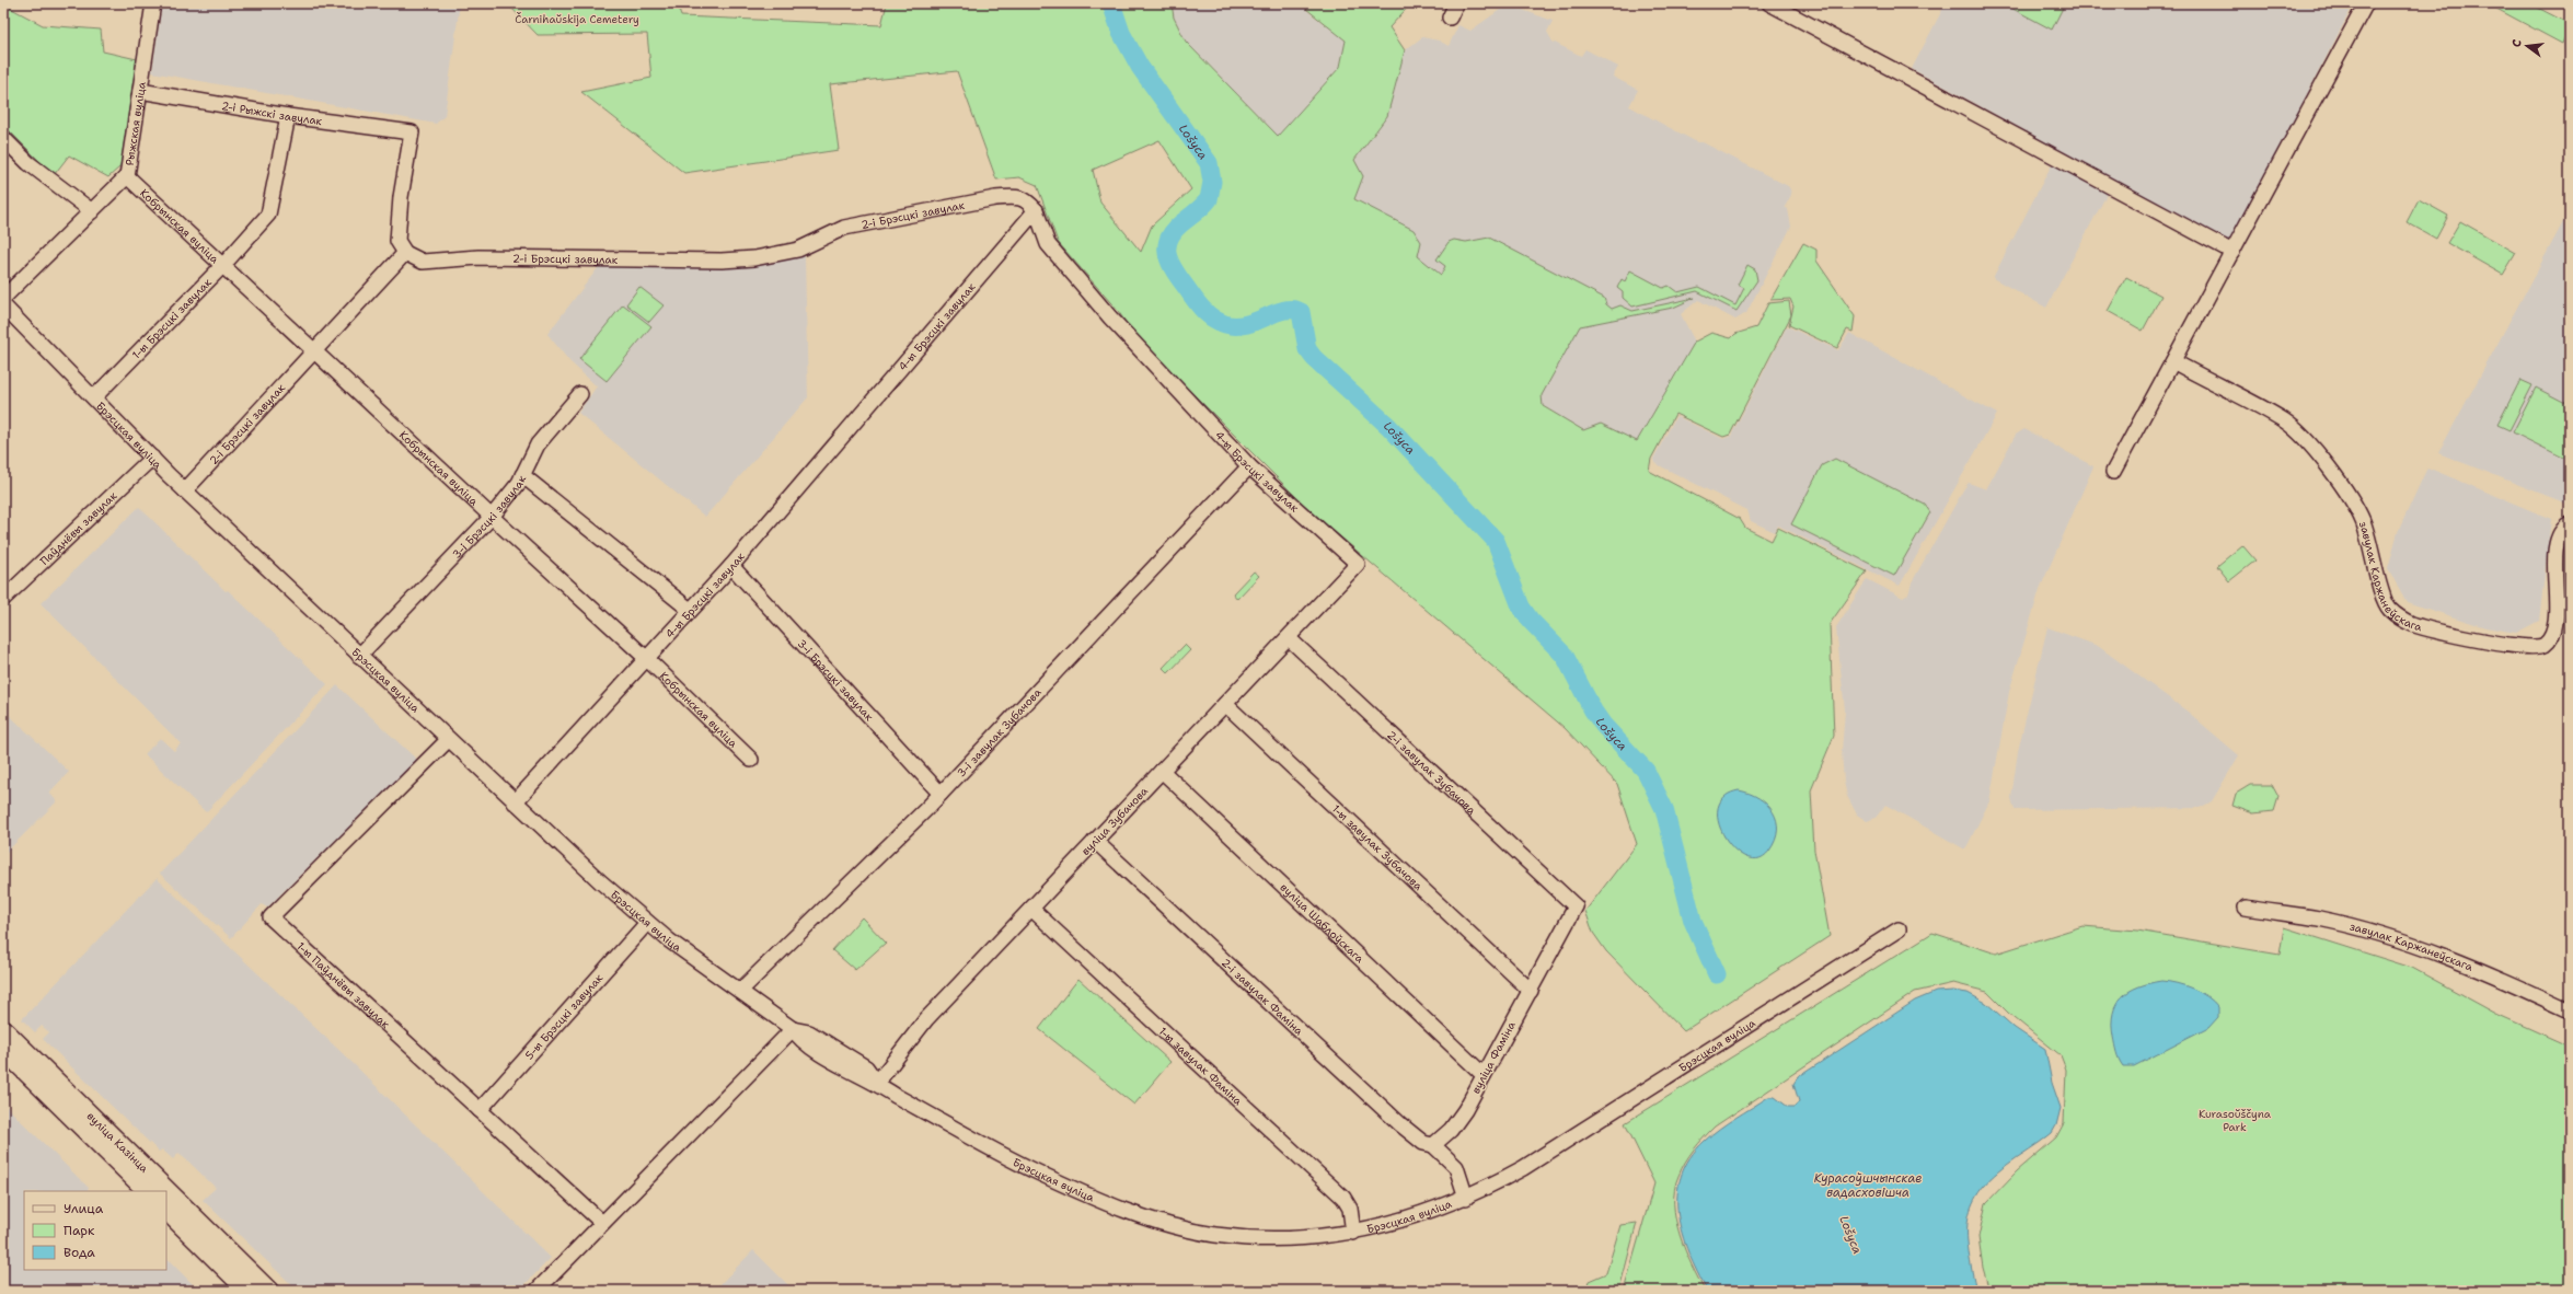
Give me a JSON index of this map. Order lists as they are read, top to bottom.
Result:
{
  "streets": {
    "main road": ["вуліца Казінца"],
    "street": [
      "2-і Рыжскі завулак",
      "Рыжская вуліца",
      "2-і Брэсцкі завулак",
      "Кобрынская вуліца",
      "1-ы Брэсцкі завулак",
      "4-ы Брэсцкі завулак",
      "Брэсцкая вуліца",
      "3-і Брэсцкі завулак",
      "Паўднёвы завулак",
      "завулак Каржанеўскага",
      "3-і завулак Зубачова",
      "2-і завулак Зубачова",
      "вуліца Зубачова",
      "1-ы завулак Зубачова",
      "вуліца Шаблоўскага",
      "1-ы Паўднёвы завулак",
      "2-і завулак Фаміна",
      "5-ы Брэсцкі завулак",
      "вуліца Фаміна",
      "1-ы завулак Фаміна"
    ]
  },
  "crossings": [
    ["2-і Рыжскі завулак", "Рыжская вуліца"],
    ["2-і Рыжскі завулак", "2-і Брэсцкі завулак"],
    ["2-і Рыжскі завулак", "1-ы Брэсцкі завулак"],
    ["Рыжская вуліца", "Кобрынская вуліца"],
    ["2-і Брэсцкі завулак", "Кобрынская вуліца"],
    ["2-і Брэсцкі завулак", "4-ы Брэсцкі завулак"],
    ["2-і Брэсцкі завулак", "Брэсцкая вуліца"],
    ["Кобрынская вуліца", "1-ы Брэсцкі завулак"],
    ["Кобрынская вуліца", "4-ы Брэсцкі завулак"],
    ["Кобрынская вуліца", "3-і Брэсцкі завулак"],
    ["1-ы Брэсцкі завулак", "Брэсцкая вуліца"],
    ["4-ы Брэсцкі завулак", "Брэсцкая вуліца"],
    ["4-ы Брэсцкі завулак", "3-і Брэсцкі завулак"],
    ["4-ы Брэсцкі завулак", "3-і завулак Зубачова"],
    ["4-ы Брэсцкі завулак", "вуліца Зубачова"],
    ["Брэсцкая вуліца", "3-і Брэсцкі завулак"],
    ["Брэсцкая вуліца", "Паўднёвы завулак"],
    ["Брэсцкая вуліца", "3-і завулак Зубачова"],
    ["Брэсцкая вуліца", "вуліца Зубачова"],
    ["Брэсцкая вуліца", "1-ы Паўднёвы завулак"],
    ["Брэсцкая вуліца", "5-ы Брэсцкі завулак"],
    ["Брэсцкая вуліца", "1-ы завулак Фаміна"],
    ["3-і Брэсцкі завулак", "3-і завулак Зубачова"],
    ["2-і завулак Зубачова", "вуліца Зубачова"],
    ["2-і завулак Зубачова", "вуліца Фаміна"],
    ["вуліца Зубачова", "1-ы завулак Зубачова"],
    ["вуліца Зубачова", "вуліца Шаблоўскага"],
    ["вуліца Зубачова", "2-і завулак Фаміна"],
    ["вуліца Зубачова", "1-ы завулак Фаміна"],
    ["1-ы завулак Зубачова", "вуліца Фаміна"],
    ["вуліца Шаблоўскага", "вуліца Фаміна"],
    ["1-ы Паўднёвы завулак", "5-ы Брэсцкі завулак"],
    ["2-і завулак Фаміна", "вуліца Фаміна"]
  ],
  "water": ["Lošyca", "Курасоўшчынскае вадасховішча"],
  "parks": ["Čarnihaŭskija Cemetery", "Kurasoŭščyna Park"],
  "legend": ["Улица", "Парк", "Вода"],
  "north": "left"
}
